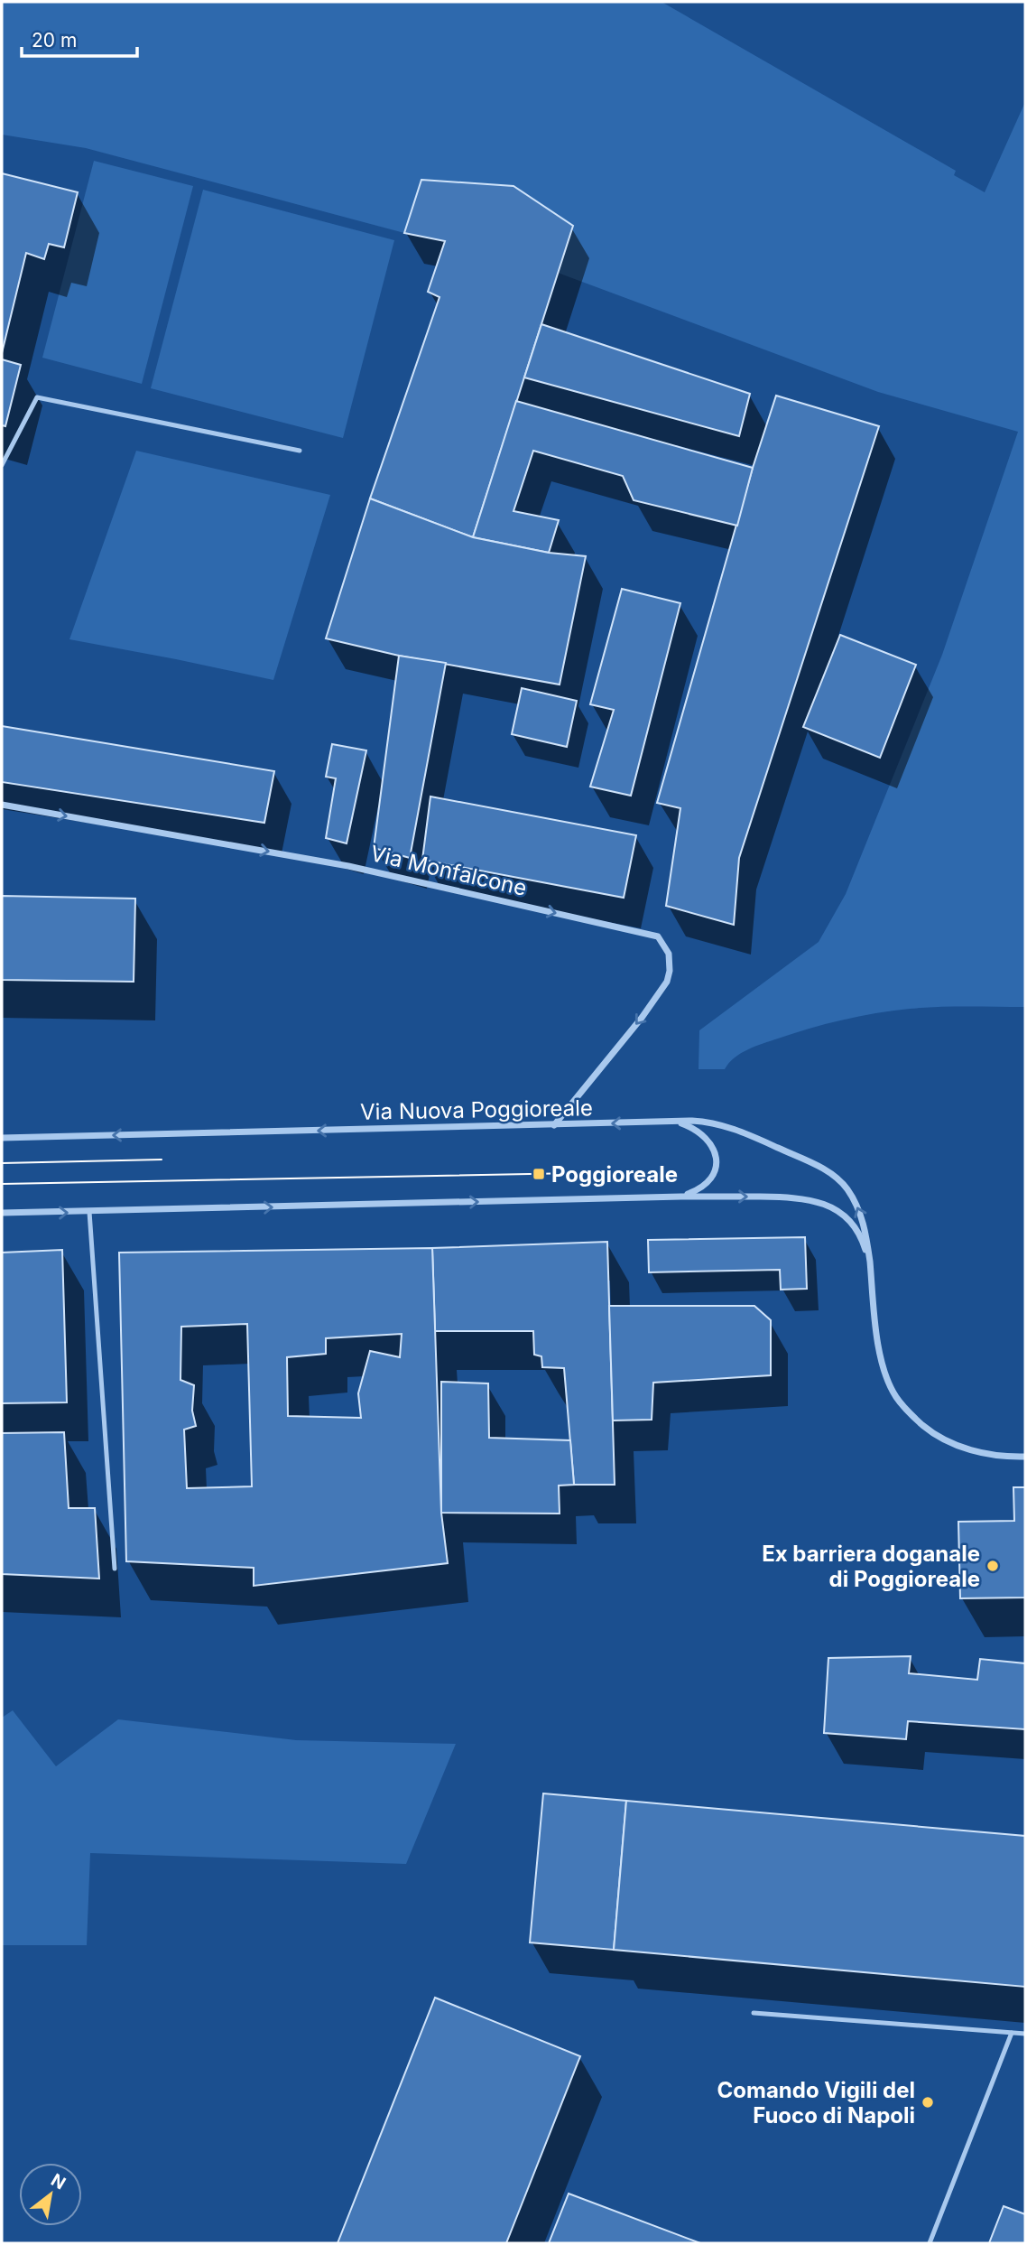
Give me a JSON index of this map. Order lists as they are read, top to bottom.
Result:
{
  "streets": {
    "street": ["Via Monfalcone", "Via Nuova Poggioreale"]
  },
  "crossings": [
    ["Via Monfalcone", "Via Nuova Poggioreale"]
  ],
  "places": {
    "transit": ["Poggioreale"],
    "other": ["Ex barriera doganale di Poggioreale", "Comando Vigili del Fuoco di Napoli"]
  },
  "scale_bar": "20 m",
  "north": "top right"
}
